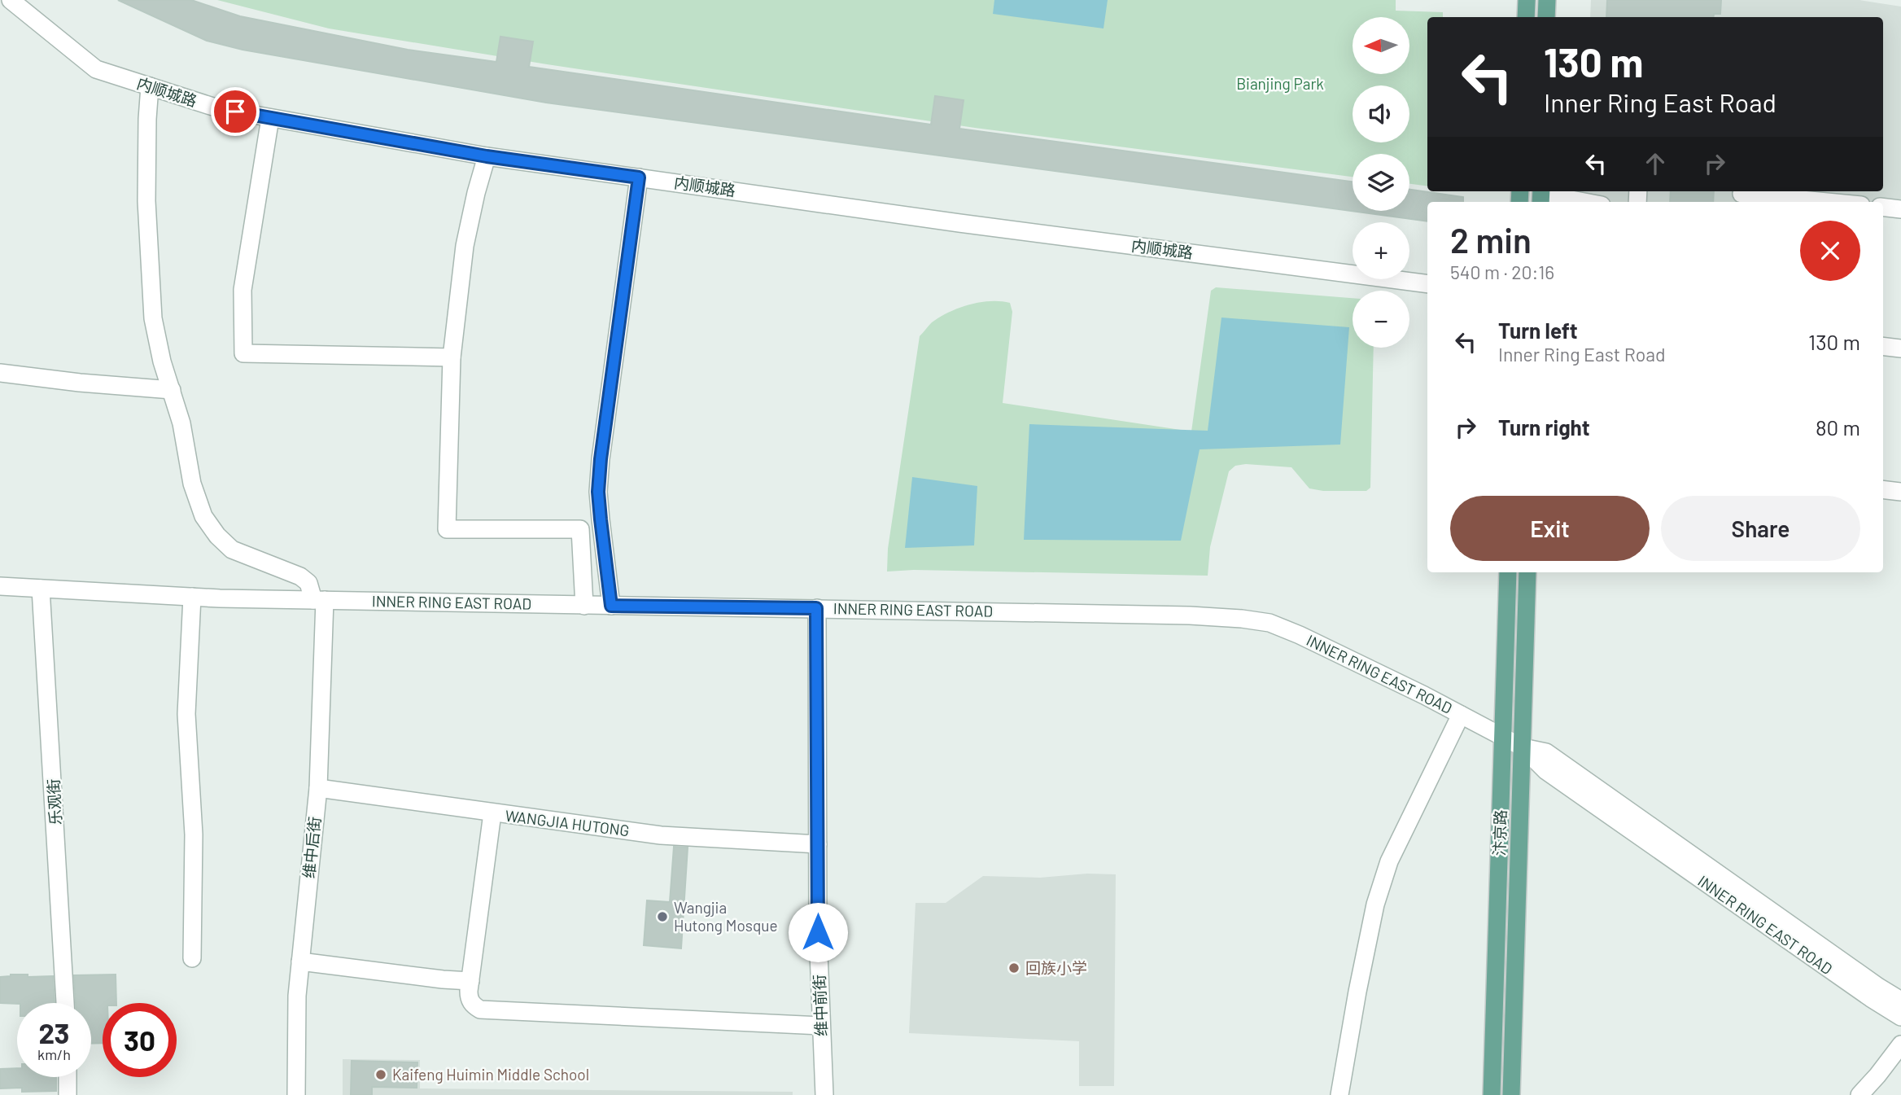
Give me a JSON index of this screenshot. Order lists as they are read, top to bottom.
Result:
{
  "streets": {
    "main road": ["汴京路"],
    "street": [
      "内顺城路",
      "INNER RING EAST ROAD",
      "乐观街",
      "WANGJIA HUTONG",
      "维中后街",
      "维中前街"
    ]
  },
  "crossings": [
    ["INNER RING EAST ROAD", "乐观街"],
    ["INNER RING EAST ROAD", "汴京路"],
    ["INNER RING EAST ROAD", "维中后街"],
    ["INNER RING EAST ROAD", "维中前街"],
    ["WANGJIA HUTONG", "维中后街"],
    ["WANGJIA HUTONG", "维中前街"]
  ],
  "parks": ["Bianjing Park"],
  "places": ["Wangjia Hutong Mosque", "回族小学", "Kaifeng Huimin Middle School"],
  "north": "left",
  "page": {
    "map_buttons": ["+", "−"],
    "turn": ["130 m", "Inner Ring East Road"],
    "heading": ["2 min", "540 m · 20:16"],
    "list": [
      {
        "name": "Turn left",
        "note": "Inner Ring East Road",
        "value": "130 m"
      },
      {
        "name": "Turn right",
        "value": "80 m"
      }
    ],
    "buttons": ["Exit", "Share"],
    "speed": "23 km/h",
    "limit": "30"
  }
}
